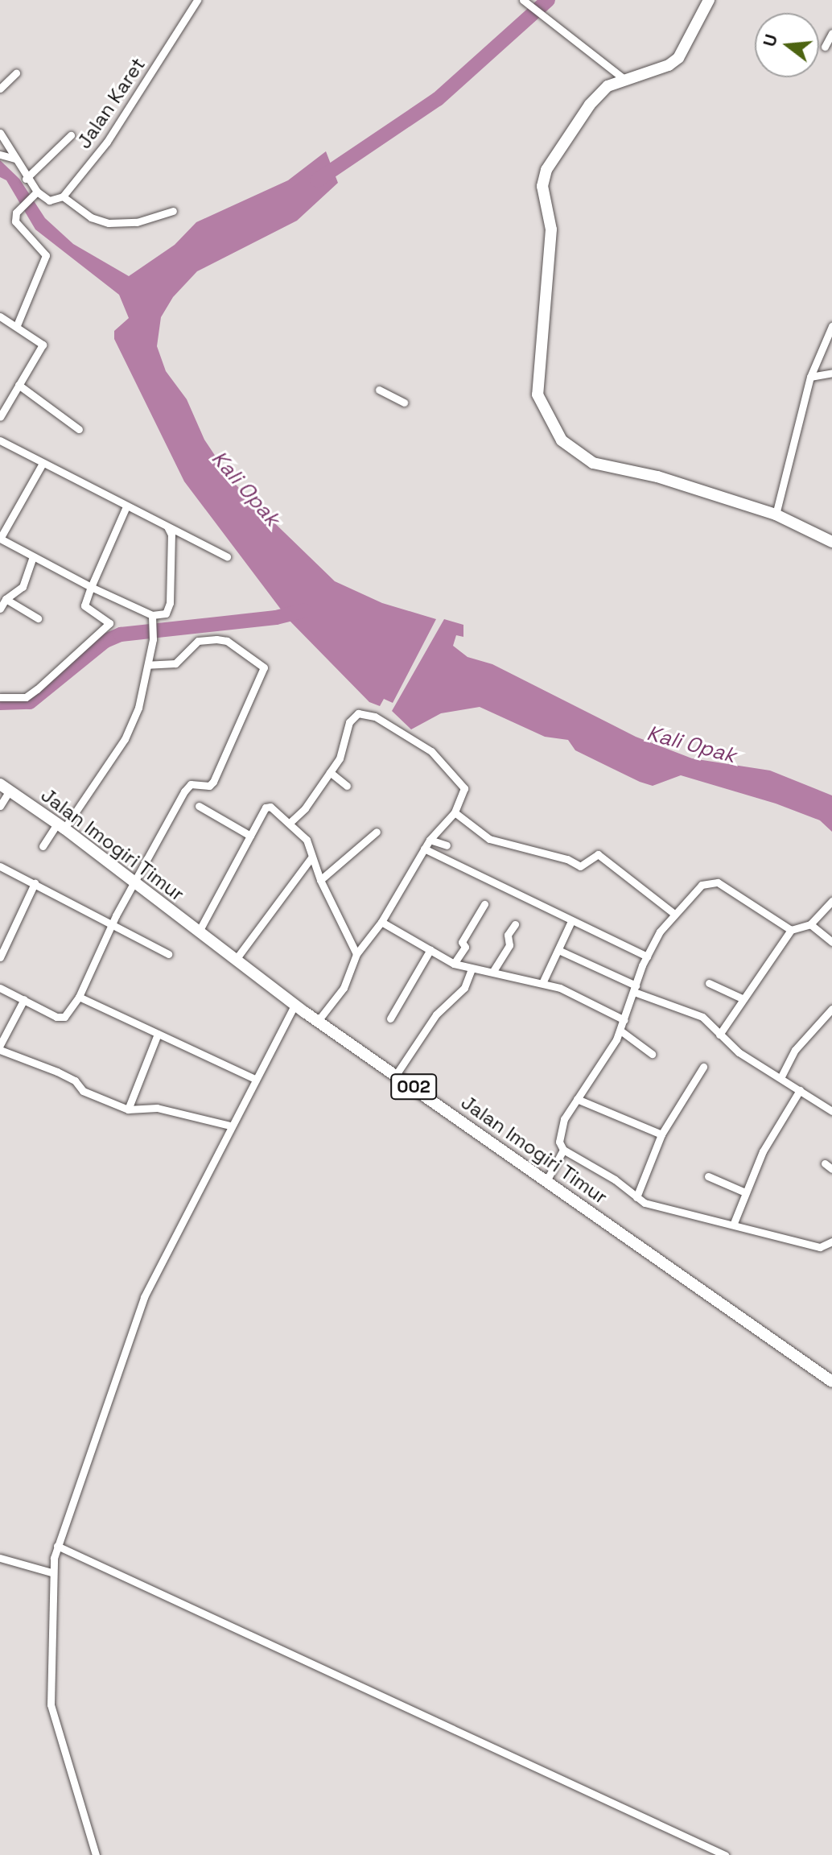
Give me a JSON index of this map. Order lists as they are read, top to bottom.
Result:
{
  "streets": {
    "main road": ["Jalan Imogiri Timur", "002"],
    "street": ["Jalan Karet"]
  },
  "water": ["Kali Opak"],
  "north": "left"
}
